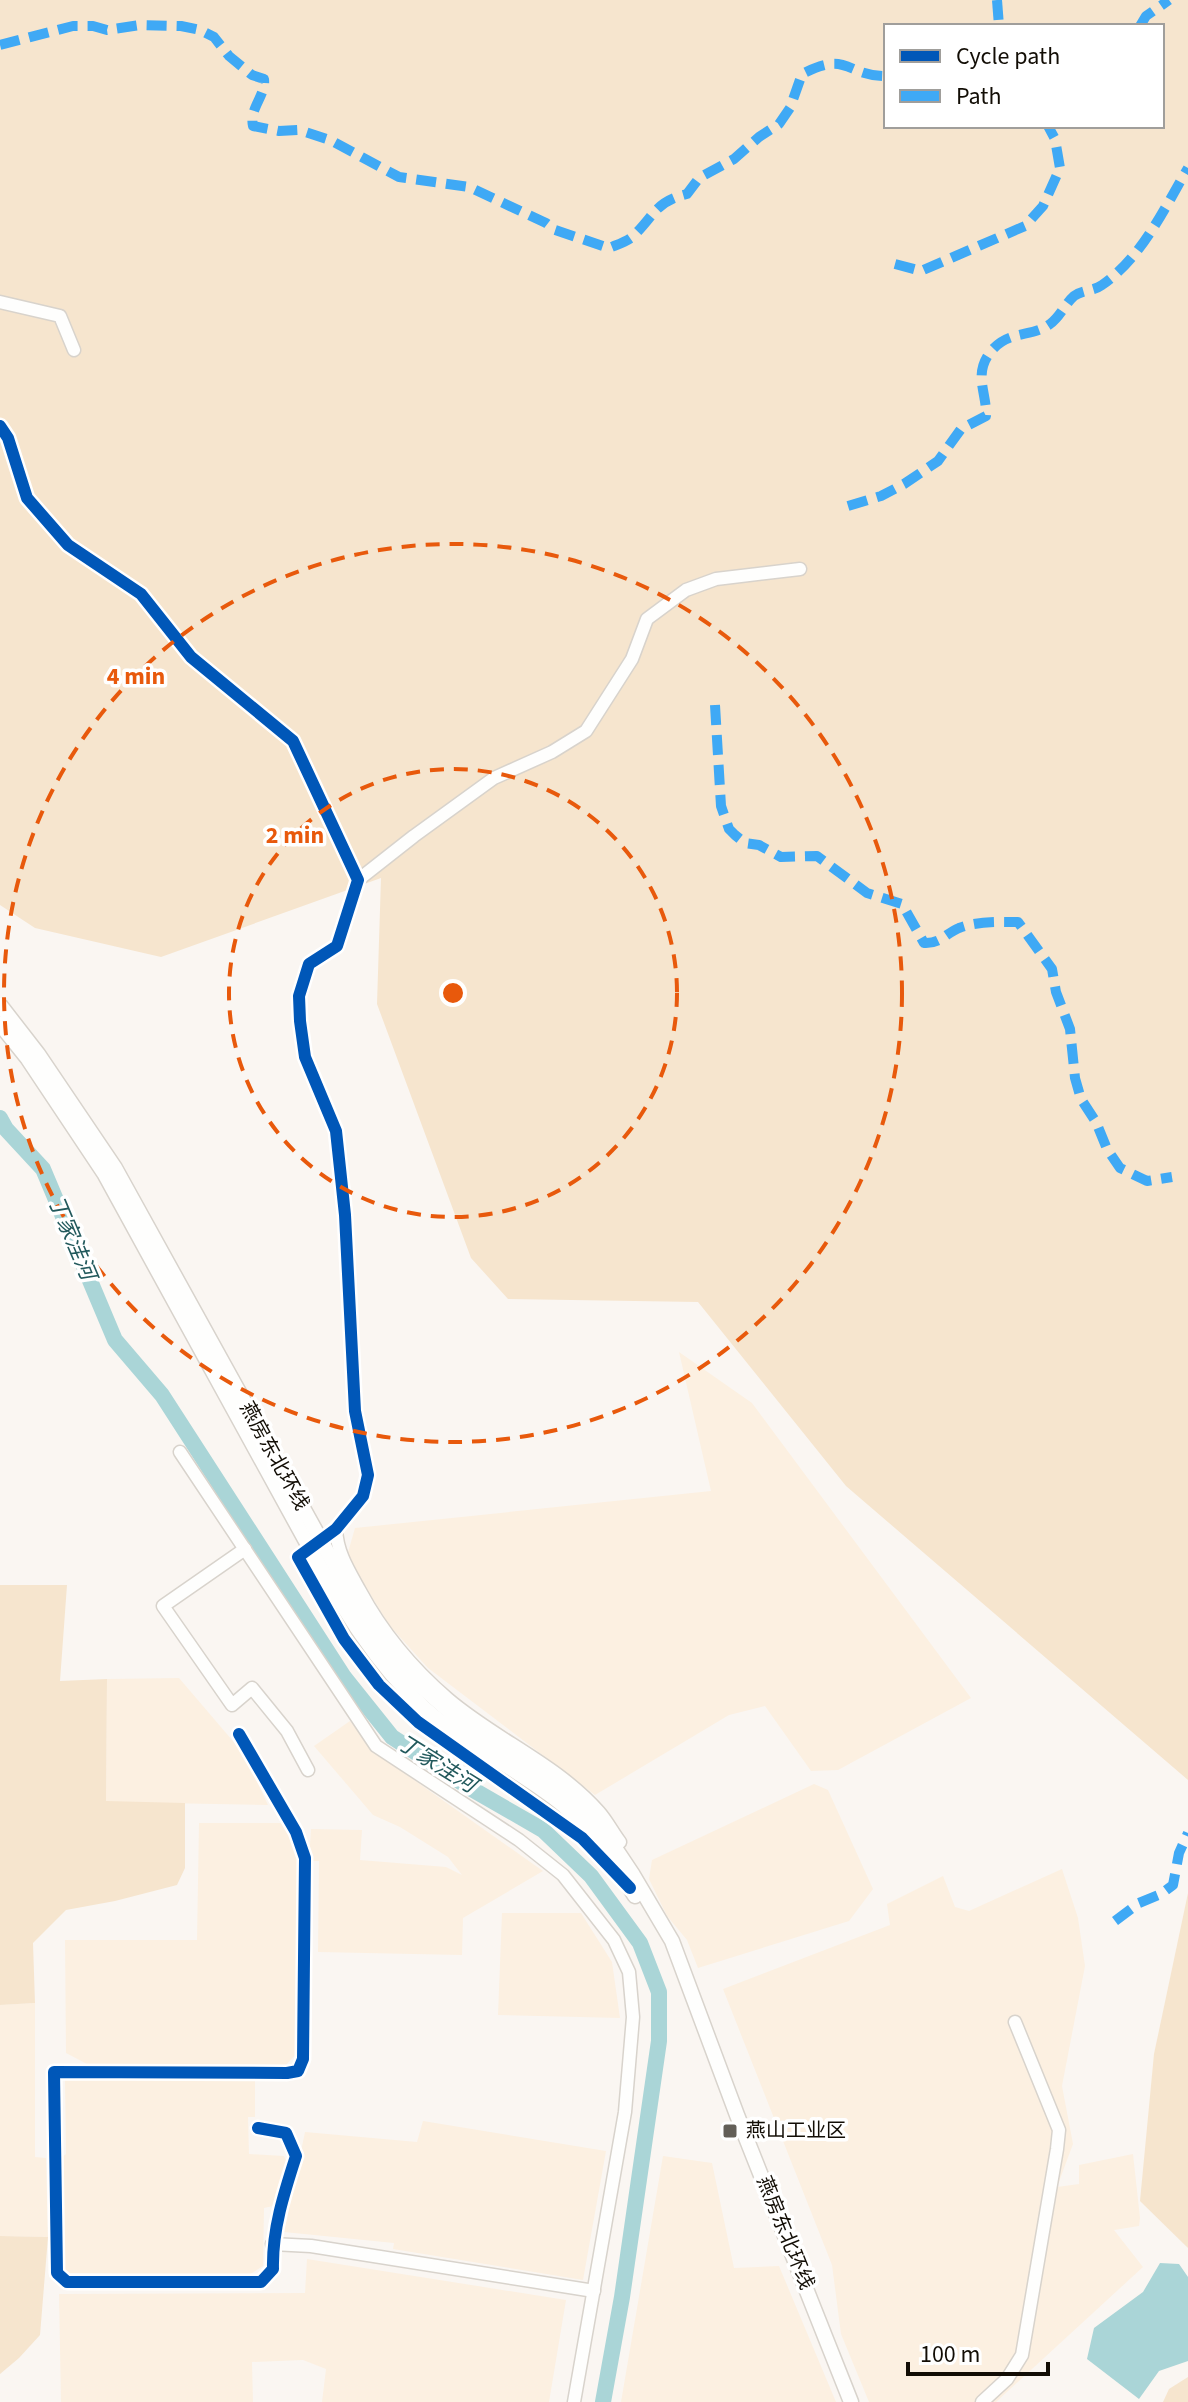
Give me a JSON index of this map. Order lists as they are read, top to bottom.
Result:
{
  "streets": {
    "main road": ["燕房东北环线"]
  },
  "water": ["丁家洼河"],
  "places": {
    "transit": ["燕山工业区"]
  },
  "legend": ["Cycle path", "Path"],
  "scale_bar": "100 m",
  "rings": ["4 min", "2 min"]
}
